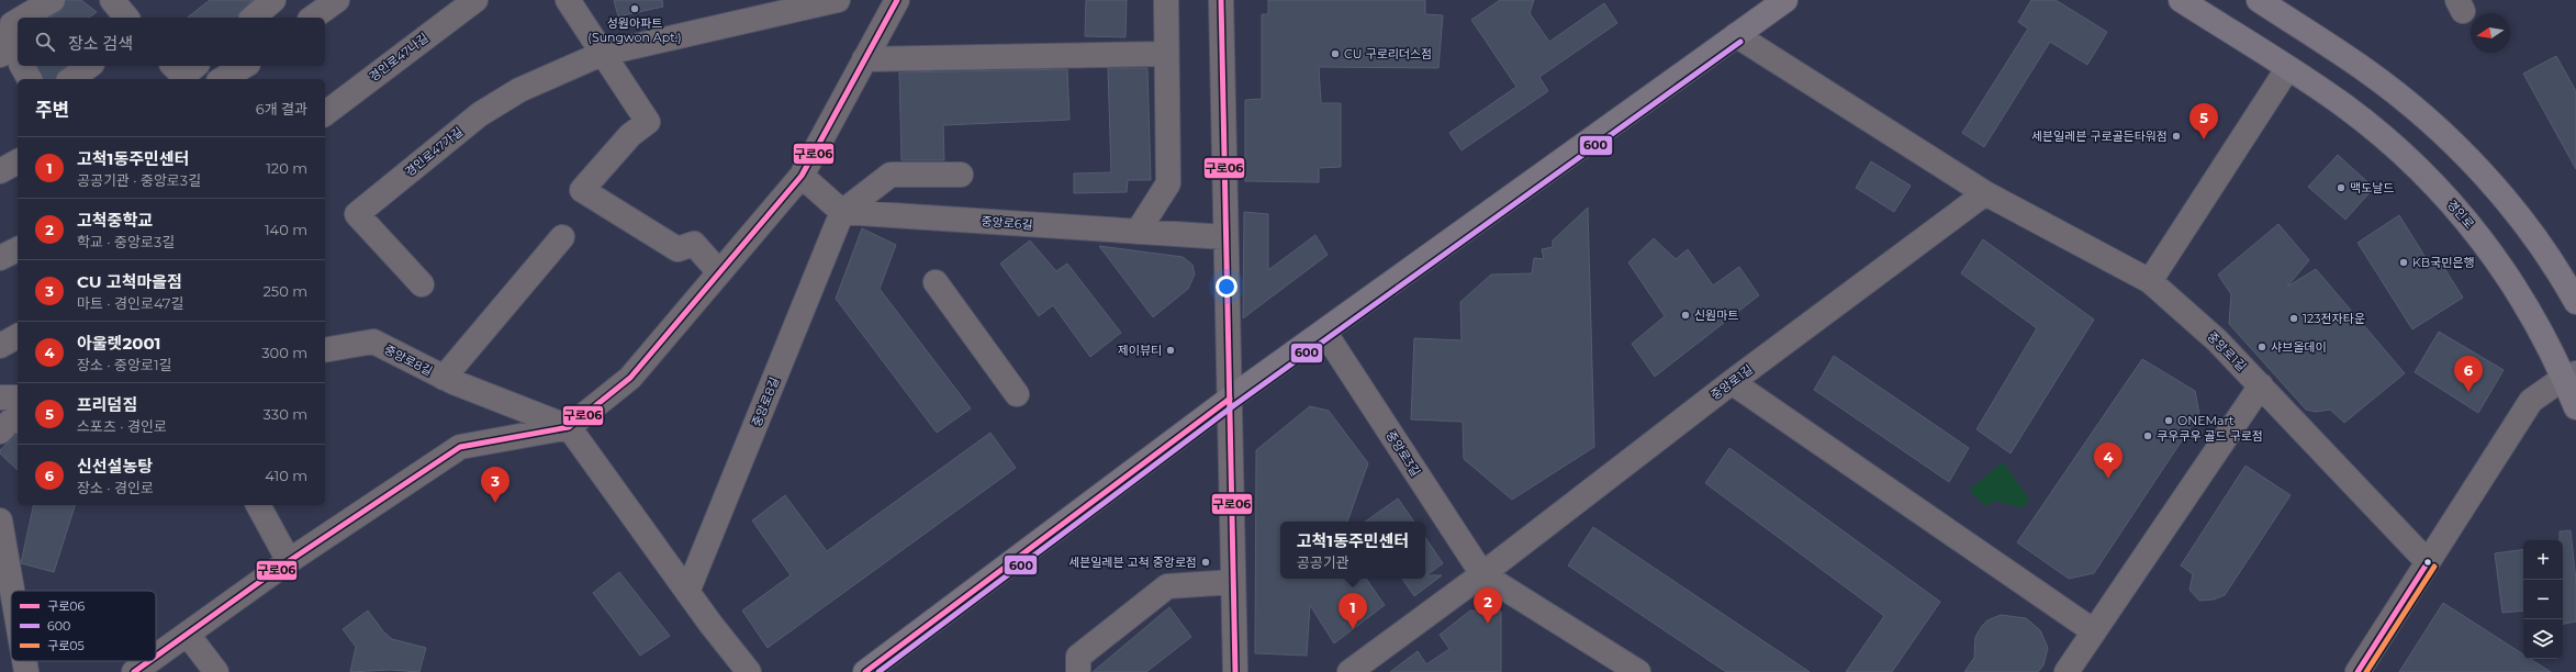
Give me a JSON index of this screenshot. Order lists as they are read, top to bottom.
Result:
{
  "streets": {
    "main road": ["경인로"],
    "street": [
      "경인로47나길",
      "경인로47가길",
      "중앙로6길",
      "중앙로1길",
      "중앙로8길",
      "중앙로3길"
    ]
  },
  "crossings": [
    ["중앙로6길", "중앙로8길"],
    ["중앙로1길", "중앙로3길"]
  ],
  "places": [
    "성원아파트 (Sungwon Apt.)",
    "CU 구로리더스점",
    "세븐일레븐 구로골든타워점",
    "맥도날드",
    "KB국민은행",
    "신원마트",
    "123전자타운",
    "샤브올데이",
    "제이뷰티",
    "ONEMart",
    "쿠우쿠우 골드 구로점",
    "세븐일레븐 고척 중앙로점"
  ],
  "lines": ["transit line 구로06", "transit line 600", "transit line 구로05"],
  "legend": ["구로06", "600", "구로05"],
  "north": "left",
  "page": {
    "search": "장소 검색",
    "heading": ["주변", "6개 결과"],
    "pins": [
      "5",
      "6",
      "4",
      "3",
      "2",
      "1"
    ],
    "list": [
      {
        "mark": "1",
        "name": "고척1동주민센터",
        "note": "공공기관 · 중앙로3길",
        "value": "120 m"
      },
      {
        "mark": "2",
        "name": "고척중학교",
        "note": "학교 · 중앙로3길",
        "value": "140 m"
      },
      {
        "mark": "3",
        "name": "CU 고척마을점",
        "note": "마트 · 경인로47길",
        "value": "250 m"
      },
      {
        "mark": "4",
        "name": "아울렛2001",
        "note": "장소 · 중앙로1길",
        "value": "300 m"
      },
      {
        "mark": "5",
        "name": "프리덤짐",
        "note": "스포츠 · 경인로",
        "value": "330 m"
      },
      {
        "mark": "6",
        "name": "신선설농탕",
        "note": "장소 · 경인로",
        "value": "410 m"
      }
    ],
    "popup": ["고척1동주민센터", "공공기관"],
    "map_buttons": ["+", "−"]
  }
}
